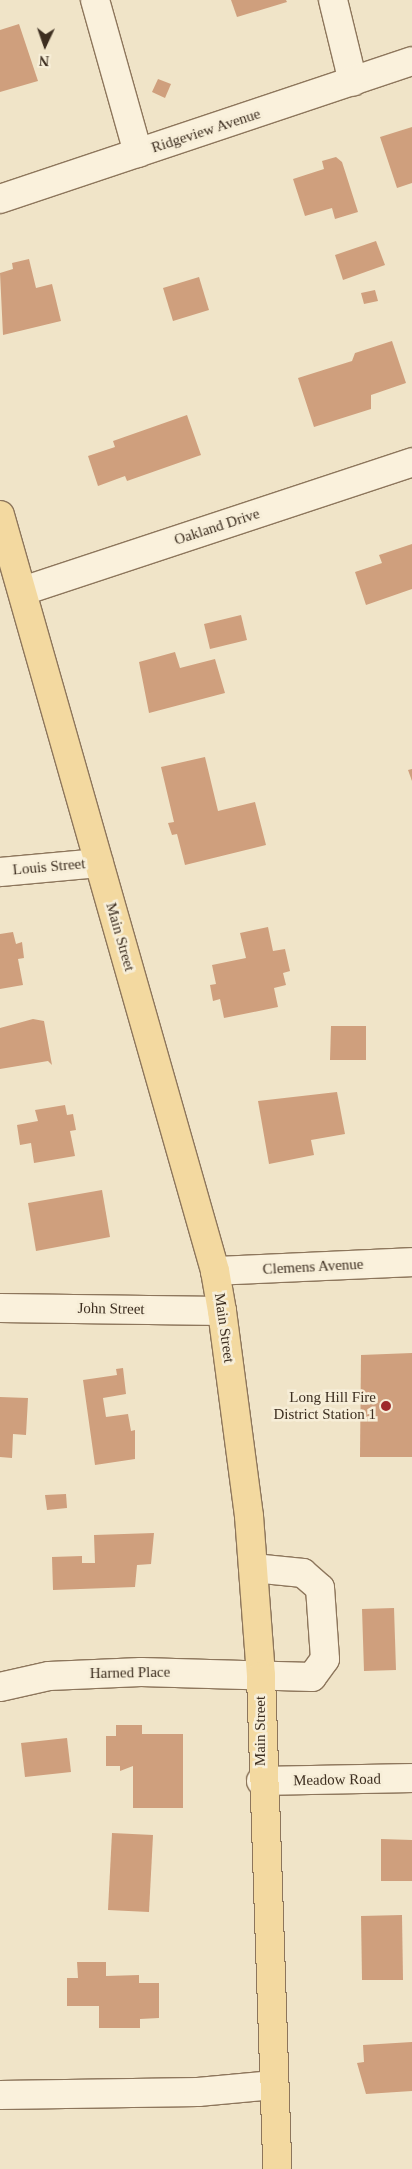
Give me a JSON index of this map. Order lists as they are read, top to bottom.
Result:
{
  "streets": {
    "main road": ["Main Street"],
    "street": [
      "Ridgeview Avenue",
      "Oakland Drive",
      "Louis Street",
      "Clemens Avenue",
      "John Street",
      "Harned Place",
      "Meadow Road"
    ]
  },
  "crossings": [
    ["Oakland Drive", "Main Street"],
    ["Louis Street", "Main Street"],
    ["Main Street", "Clemens Avenue"],
    ["Main Street", "John Street"],
    ["Main Street", "Harned Place"],
    ["Main Street", "Meadow Road"]
  ],
  "places": ["Long Hill Fire District Station 1"],
  "north": "bottom"
}
